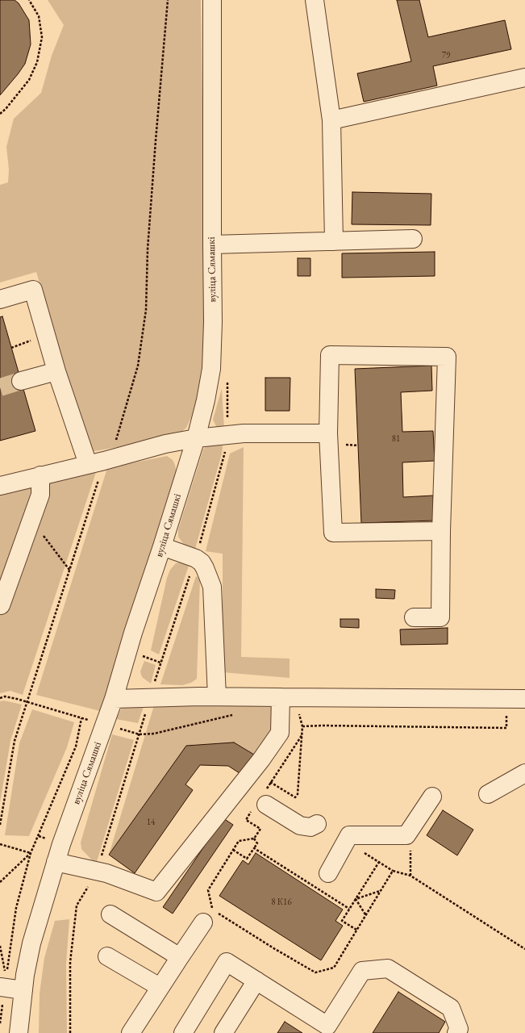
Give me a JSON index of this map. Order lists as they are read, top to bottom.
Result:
{
  "streets": {
    "street": ["вуліца Сямашкі"]
  },
  "house_numbers": [
    "79",
    "81",
    "14",
    "8 К16"
  ]
}
